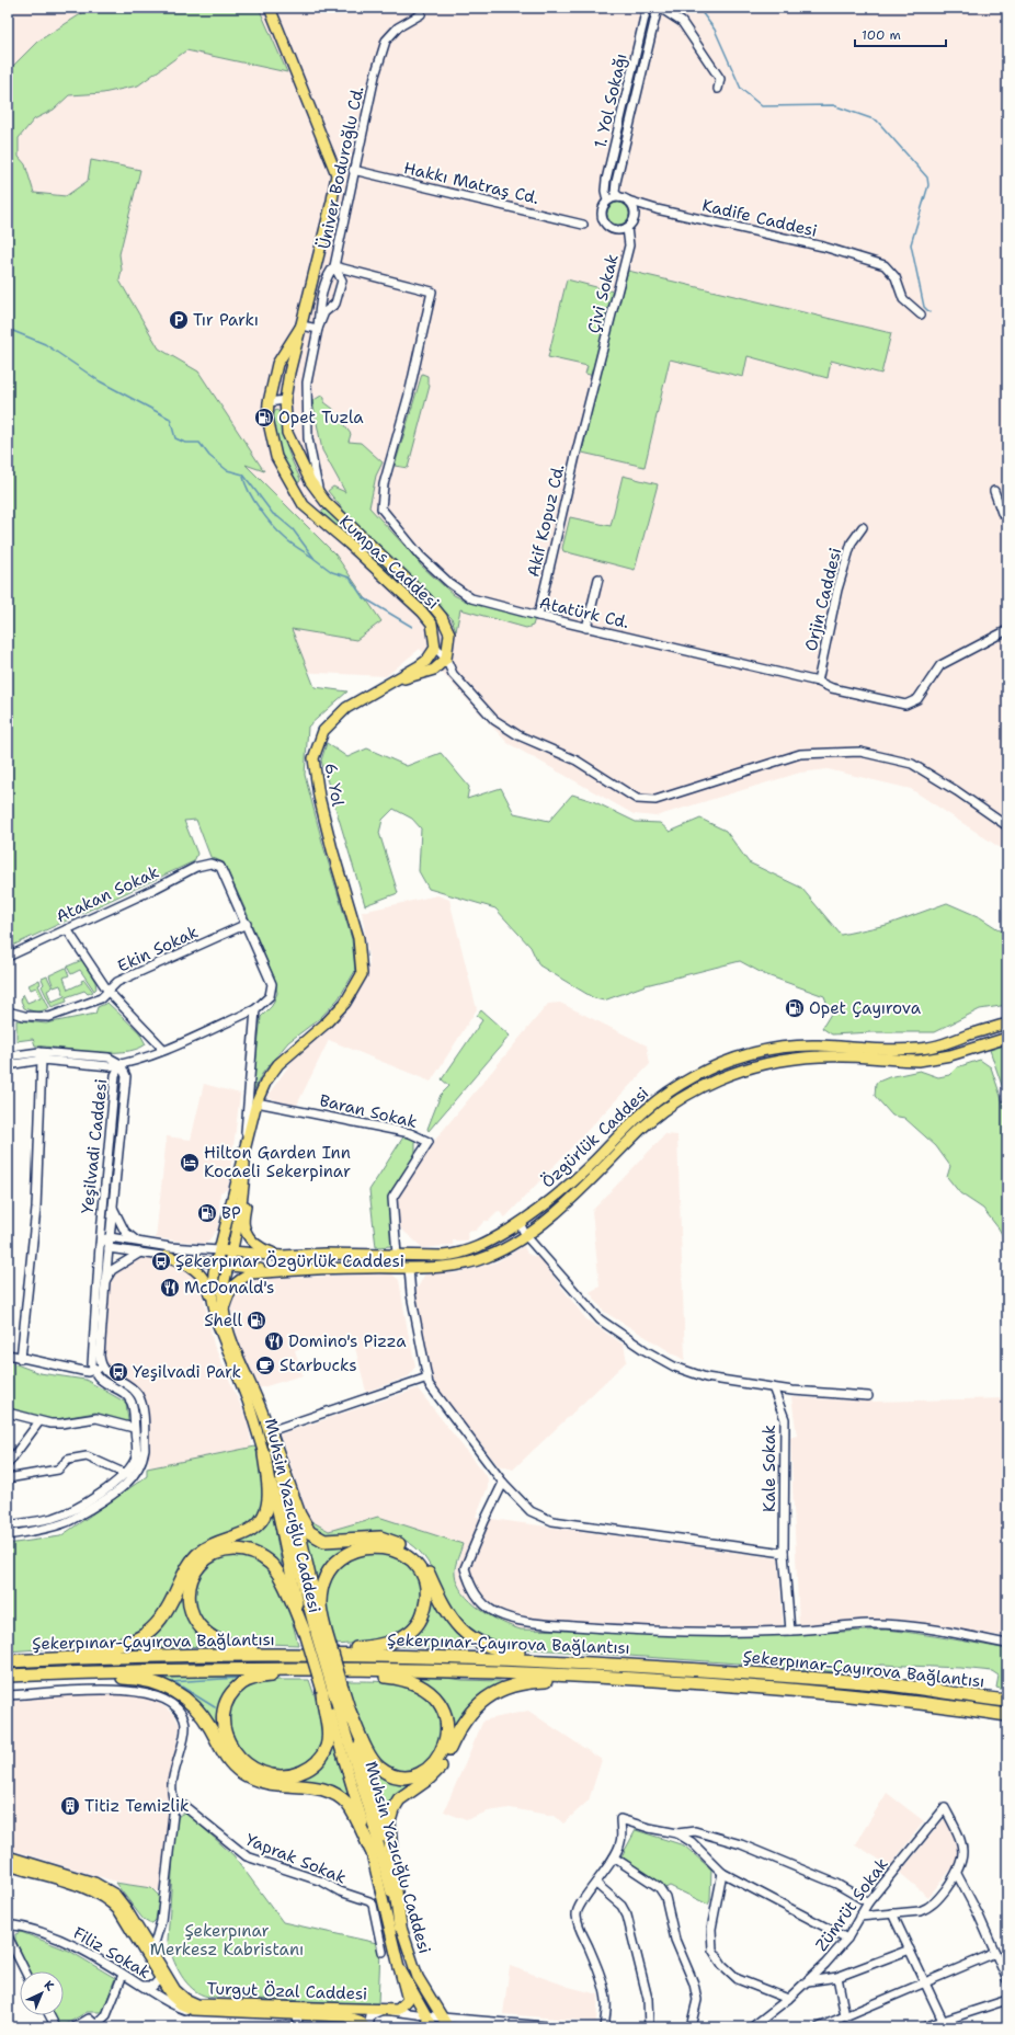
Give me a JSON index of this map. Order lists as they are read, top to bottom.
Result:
{
  "streets": {
    "highway": ["Şekerpınar-Çayırova Bağlantısı"],
    "main road": [
      "Kumpas Caddesi",
      "6. Yol",
      "Özgürlük Caddesi",
      "Muhsin Yazıcığlu Caddesi",
      "Turgut Özal Caddesi"
    ],
    "street": [
      "1. Yol Sokağı",
      "Üniver Boduroğlu Cd.",
      "Hakkı Matraş Cd.",
      "Kadife Caddesi",
      "Çivi Sokak",
      "Akif Kopuz Cd.",
      "Orjin Caddesi",
      "Atatürk Cd.",
      "Atakan Sokak",
      "Ekin Sokak",
      "Baran Sokak",
      "Yeşilvadi Caddesi",
      "Kale Sokak",
      "Yaprak Sokak",
      "Zümrüt Sokak",
      "Filiz Sokak"
    ]
  },
  "crossings": [
    ["1. Yol Sokağı", "Kadife Caddesi"],
    ["1. Yol Sokağı", "Çivi Sokak"],
    ["Üniver Boduroğlu Cd.", "Hakkı Matraş Cd."],
    ["Üniver Boduroğlu Cd.", "Atatürk Cd."],
    ["Kadife Caddesi", "Çivi Sokak"],
    ["Çivi Sokak", "Akif Kopuz Cd."],
    ["Akif Kopuz Cd.", "Atatürk Cd."],
    ["Orjin Caddesi", "Atatürk Cd."],
    ["6. Yol", "Baran Sokak"],
    ["6. Yol", "Muhsin Yazıcığlu Caddesi"],
    ["Atakan Sokak", "Ekin Sokak"],
    ["Baran Sokak", "Özgürlük Caddesi"],
    ["Özgürlük Caddesi", "Muhsin Yazıcığlu Caddesi"],
    ["Muhsin Yazıcığlu Caddesi", "Turgut Özal Caddesi"],
    ["Filiz Sokak", "Turgut Özal Caddesi"]
  ],
  "parks": ["Şekerpınar Merkesz Kabristanı"],
  "places": {
    "parking": ["Tır Parkı"],
    "fuel station": [
      "Opet Tuzla",
      "Opet Çayırova",
      "BP",
      "Shell"
    ],
    "hotel": ["Hilton Garden Inn Kocaeli Sekerpinar"],
    "bus stop": ["Şekerpınar Özgürlük Caddesi", "Yeşilvadi Park"],
    "restaurant": ["McDonald's", "Domino's Pizza"],
    "cafe": ["Starbucks"],
    "building": ["Titiz Temizlik"]
  },
  "scale_bar": "100 m",
  "north": "top right"
}
